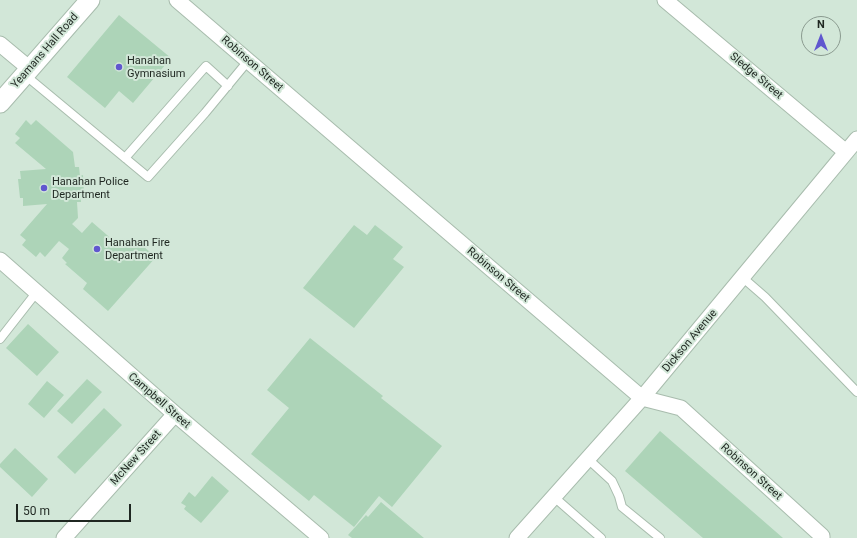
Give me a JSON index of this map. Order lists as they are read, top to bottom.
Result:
{
  "streets": {
    "street": [
      "Yeamans Hall Road",
      "Robinson Street",
      "Sledge Street",
      "Dickson Avenue",
      "Campbell Street",
      "McNew Street"
    ]
  },
  "crossings": [
    ["Robinson Street", "Dickson Avenue"],
    ["Sledge Street", "Dickson Avenue"],
    ["Campbell Street", "McNew Street"]
  ],
  "places": ["Hanahan Gymnasium", "Hanahan Police Department", "Hanahan Fire Department"],
  "scale_bar": "50 m",
  "north": "top"
}
